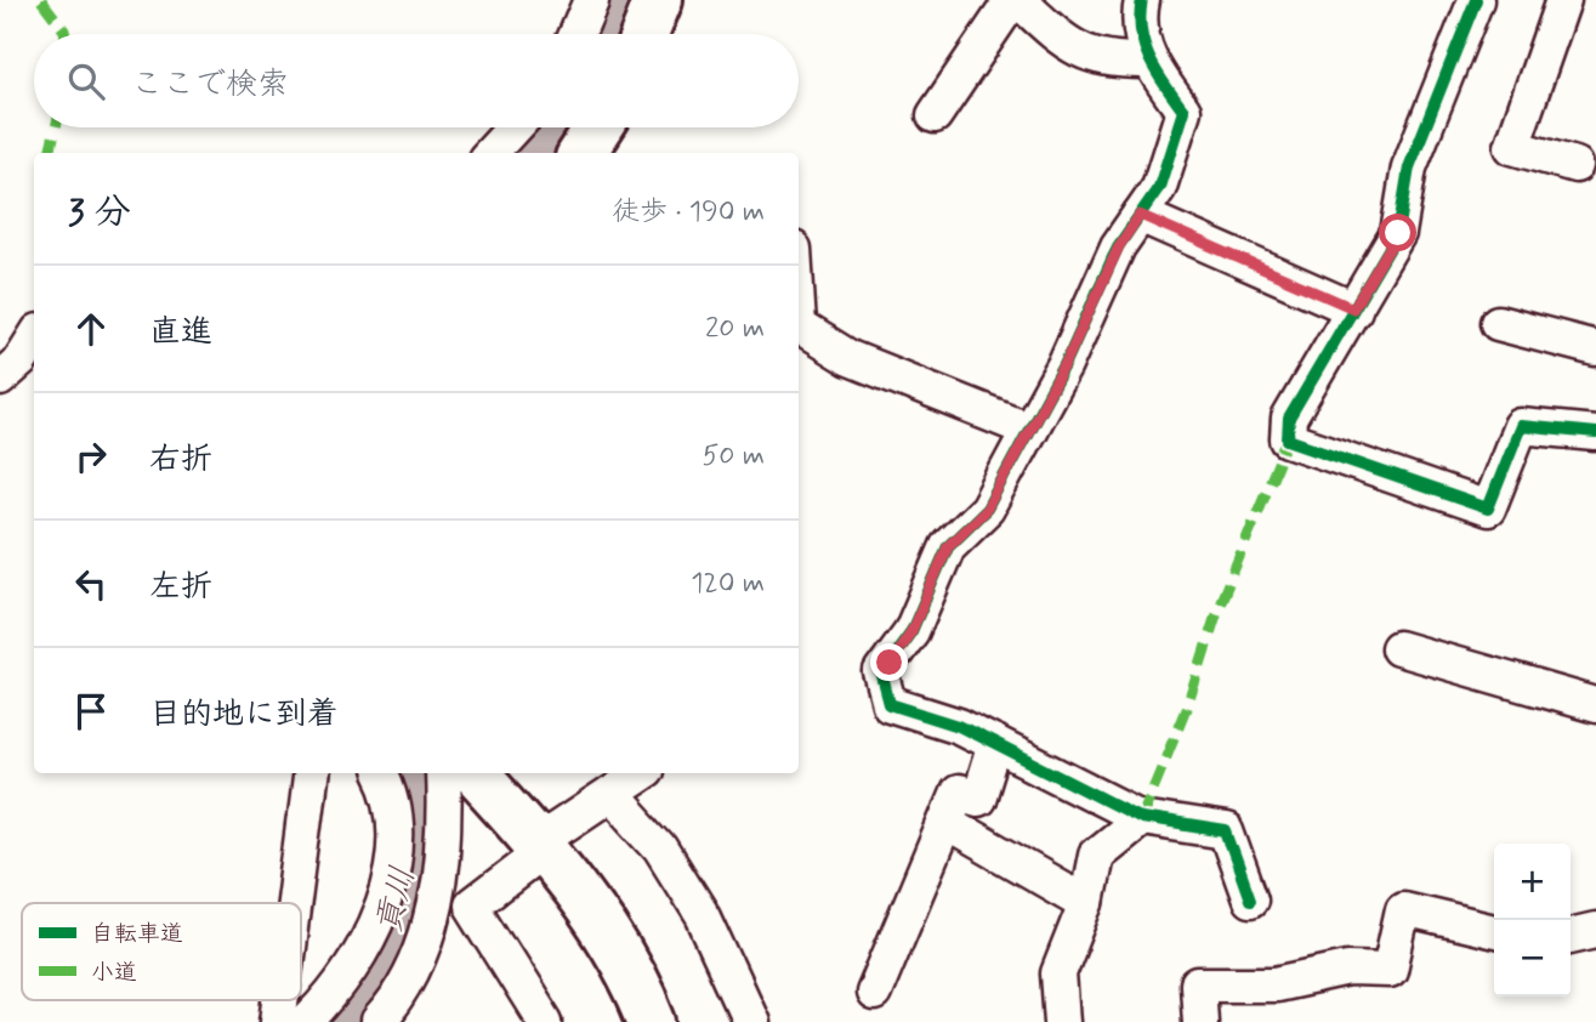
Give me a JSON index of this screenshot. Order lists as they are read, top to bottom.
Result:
{
  "water": ["貢川"],
  "legend": ["自転車道", "小道"],
  "page": {
    "search": "ここで検索",
    "heading": ["3 分", "徒歩 · 190 m"],
    "list": [
      ["直進", "20 m"],
      ["右折", "50 m"],
      ["左折", "120 m"],
      "目的地に到着"
    ],
    "map_buttons": ["+", "−"]
  }
}
